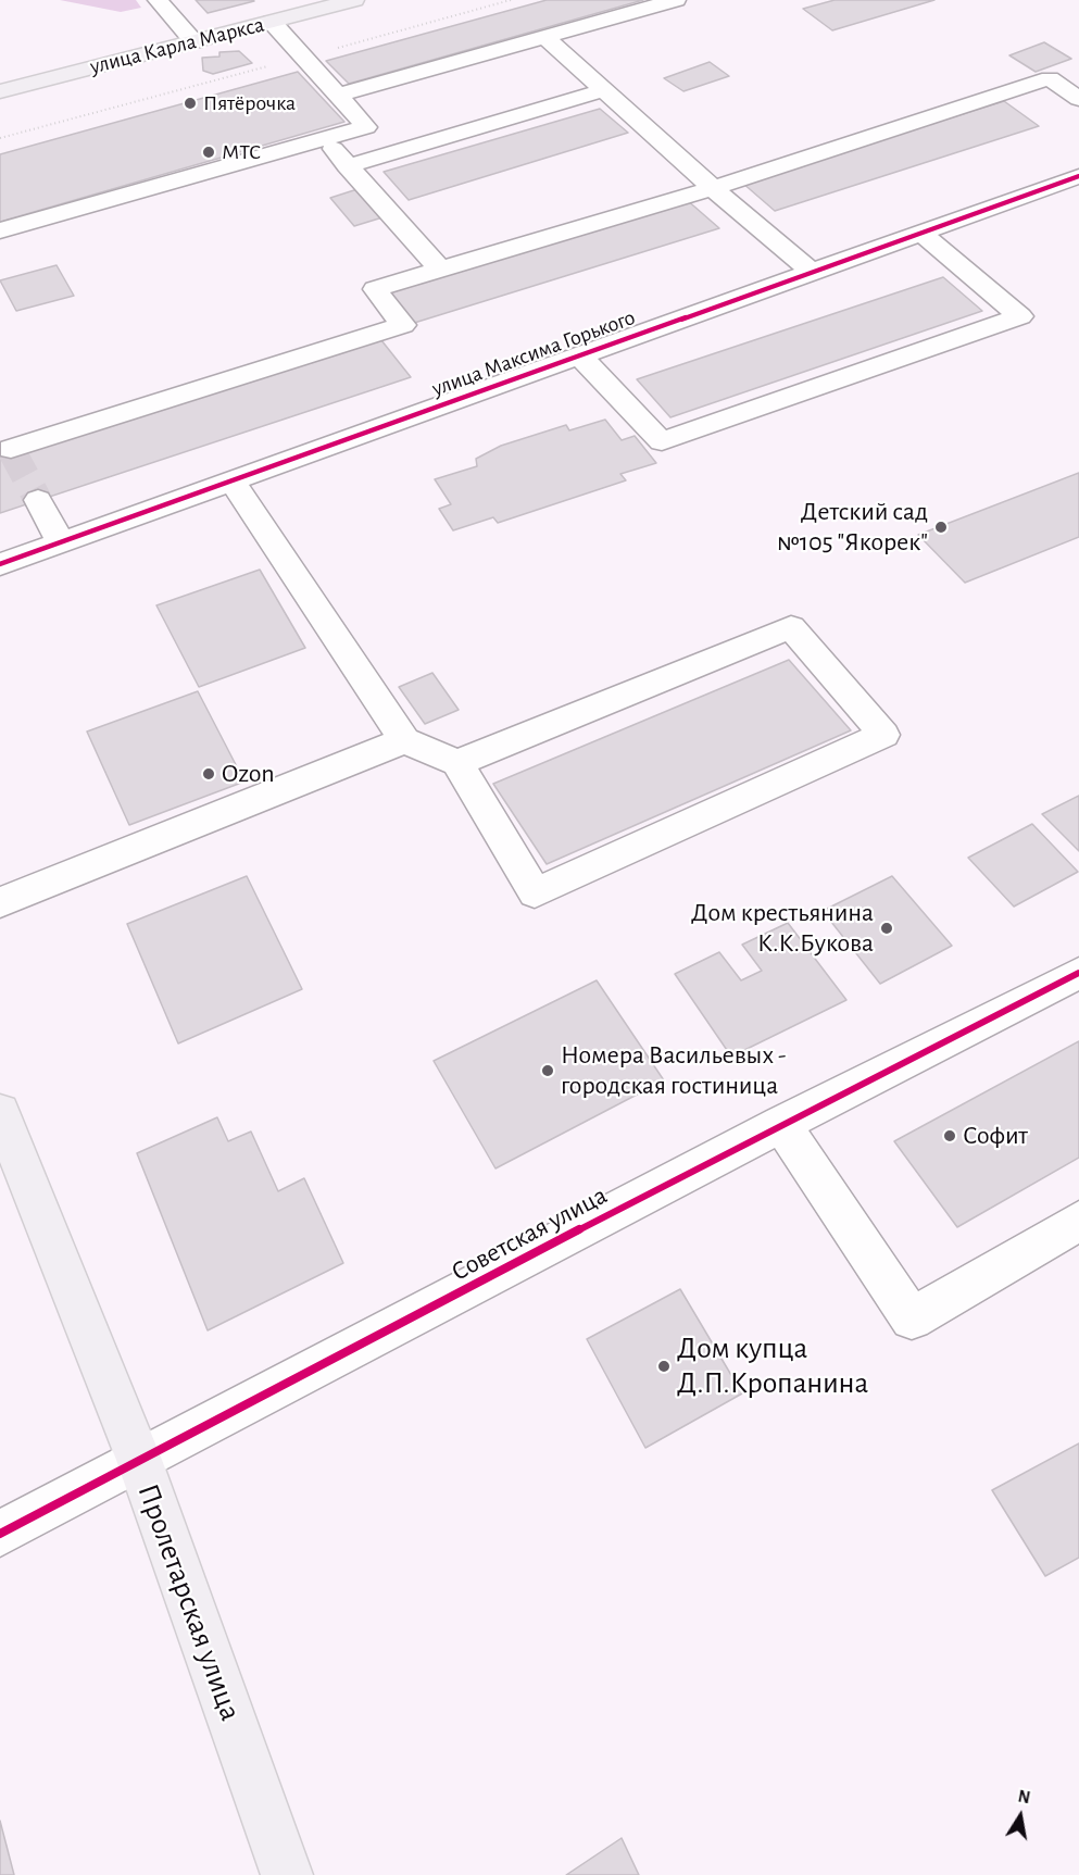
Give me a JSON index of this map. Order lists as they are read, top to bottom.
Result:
{
  "streets": {
    "main road": ["улица Карла Маркса", "Пролетарская улица"],
    "street": ["улица Максима Горького", "Советская улица"]
  },
  "crossings": [
    ["Советская улица", "Пролетарская улица"]
  ],
  "places": [
    "Пятёрочка",
    "МТС",
    "Детский сад №105 \"Якорек\"",
    "Ozon",
    "Дом крестьянина К.К.Букова",
    "Номера Васильевых - городская гостиница",
    "Софит",
    "Дом купца Д.П.Кропанина"
  ],
  "north": "top"
}
